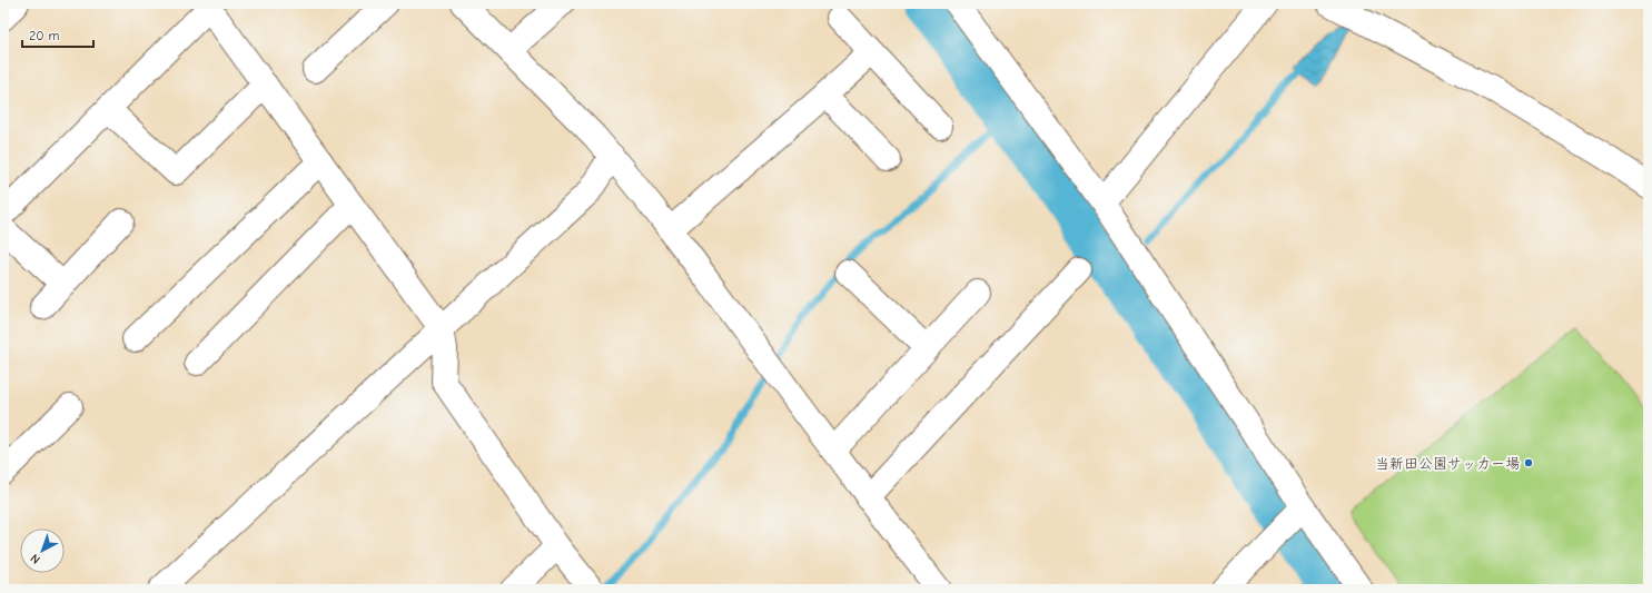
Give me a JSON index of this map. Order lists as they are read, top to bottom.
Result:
{
  "places": ["当新田公園サッカー場"],
  "scale_bar": "20 m",
  "north": "bottom left"
}
